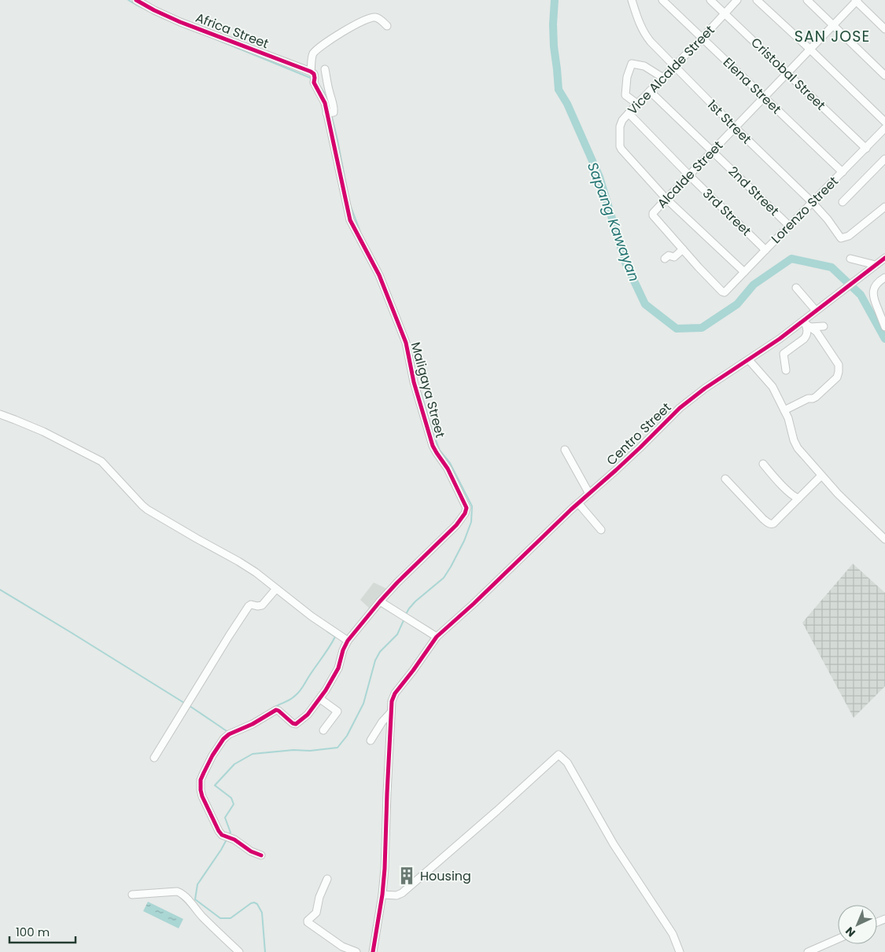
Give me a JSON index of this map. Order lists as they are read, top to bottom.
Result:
{
  "streets": {
    "street": [
      "Africa Street",
      "Vice Alcalde Street",
      "Cristobal Street",
      "Elena Street",
      "1st Street",
      "Alcalde Street",
      "2nd Street",
      "Lorenzo Street",
      "3rd Street",
      "Maligaya Street",
      "Centro Street"
    ]
  },
  "crossings": [
    ["Africa Street", "Maligaya Street"],
    ["Vice Alcalde Street", "Cristobal Street"],
    ["Vice Alcalde Street", "Elena Street"],
    ["Vice Alcalde Street", "1st Street"],
    ["Vice Alcalde Street", "Alcalde Street"],
    ["Vice Alcalde Street", "2nd Street"],
    ["Vice Alcalde Street", "3rd Street"],
    ["Cristobal Street", "Alcalde Street"],
    ["Cristobal Street", "Lorenzo Street"],
    ["Elena Street", "Alcalde Street"],
    ["Elena Street", "Lorenzo Street"],
    ["1st Street", "Alcalde Street"],
    ["1st Street", "Lorenzo Street"],
    ["Alcalde Street", "2nd Street"],
    ["Alcalde Street", "Lorenzo Street"],
    ["Alcalde Street", "3rd Street"],
    ["2nd Street", "Lorenzo Street"],
    ["Lorenzo Street", "3rd Street"]
  ],
  "districts": ["SAN JOSE"],
  "water": ["Sapang Kawayan"],
  "places": {
    "building": ["Housing"]
  },
  "scale_bar": "100 m",
  "north": "bottom left"
}
